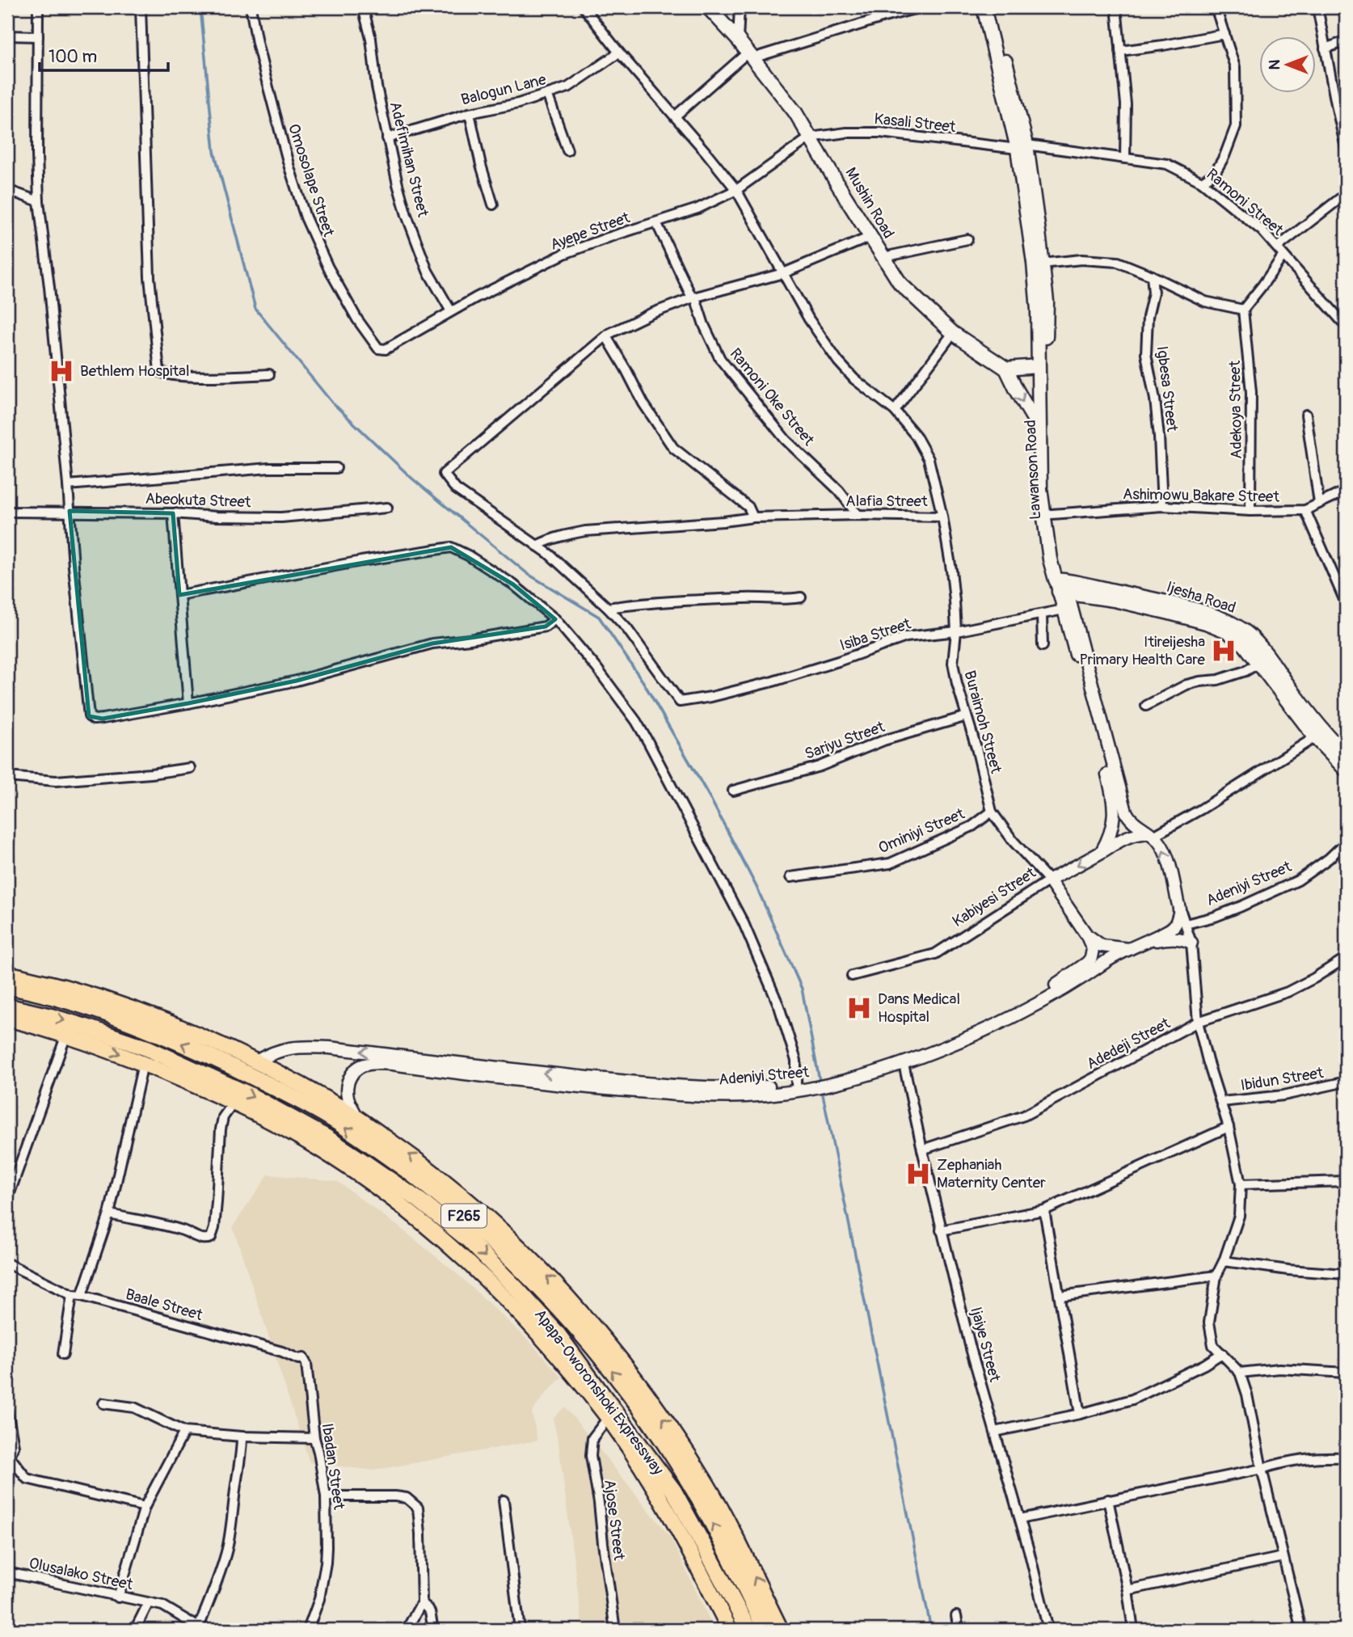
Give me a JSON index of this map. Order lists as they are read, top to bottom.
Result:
{
  "streets": {
    "highway": ["F265", "Apapa-Oworonshoki Expressway"],
    "main road": ["Mushin Road", "Lawanson Road", "Ijesha Road"],
    "street": [
      "Balogun Lane",
      "Kasali Street",
      "Adefimihan Street",
      "Omosolape Street",
      "Ramoni Street",
      "Ayepe Street",
      "Igbesa Street",
      "Ramoni Oke Street",
      "Adekoya Street",
      "Ashimowu Bakare Street",
      "Abeokuta Street",
      "Alafia Street",
      "Isiba Street",
      "Buraimoh Street",
      "Sariyu Street",
      "Ominiyi Street",
      "Adeniyi Street",
      "Kabiyesi Street",
      "Adedeji Street",
      "Ibidun Street",
      "Baale Street",
      "Ijaiye Street",
      "Ibadan Street",
      "Ajose Street",
      "Olusalako Street"
    ]
  },
  "crossings": [
    ["Balogun Lane", "Adefimihan Street"],
    ["Balogun Lane", "Alafia Street"],
    ["Kasali Street", "Ramoni Street"],
    ["Kasali Street", "Mushin Road"],
    ["Kasali Street", "Ayepe Street"],
    ["Kasali Street", "Lawanson Road"],
    ["Adefimihan Street", "Ayepe Street"],
    ["Omosolape Street", "Ayepe Street"],
    ["Ramoni Street", "Lawanson Road"],
    ["Mushin Road", "Ayepe Street"],
    ["Ayepe Street", "Ramoni Oke Street"],
    ["Ayepe Street", "Alafia Street"],
    ["Igbesa Street", "Ashimowu Bakare Street"],
    ["Ramoni Oke Street", "Alafia Street"],
    ["Adekoya Street", "Ashimowu Bakare Street"],
    ["Lawanson Road", "Ashimowu Bakare Street"],
    ["Lawanson Road", "Ijesha Road"],
    ["Lawanson Road", "Buraimoh Street"],
    ["Lawanson Road", "Adeniyi Street"],
    ["Lawanson Road", "Kabiyesi Street"],
    ["Alafia Street", "Buraimoh Street"],
    ["Isiba Street", "Buraimoh Street"],
    ["Buraimoh Street", "Sariyu Street"],
    ["Buraimoh Street", "Ominiyi Street"],
    ["Buraimoh Street", "Adeniyi Street"],
    ["Buraimoh Street", "Kabiyesi Street"],
    ["Adeniyi Street", "Kabiyesi Street"],
    ["Adeniyi Street", "Ijaiye Street"],
    ["Adeniyi Street", "Apapa-Oworonshoki Expressway"],
    ["Adedeji Street", "Ijaiye Street"],
    ["Baale Street", "Ibadan Street"],
    ["Apapa-Oworonshoki Expressway", "Ajose Street"]
  ],
  "places": {
    "hospital": [
      "Bethlem Hospital",
      "Itireijesha Primary Health Care",
      "Dans Medical Hospital",
      "Zephaniah Maternity Center"
    ]
  },
  "scale_bar": "100 m",
  "north": "left"
}
